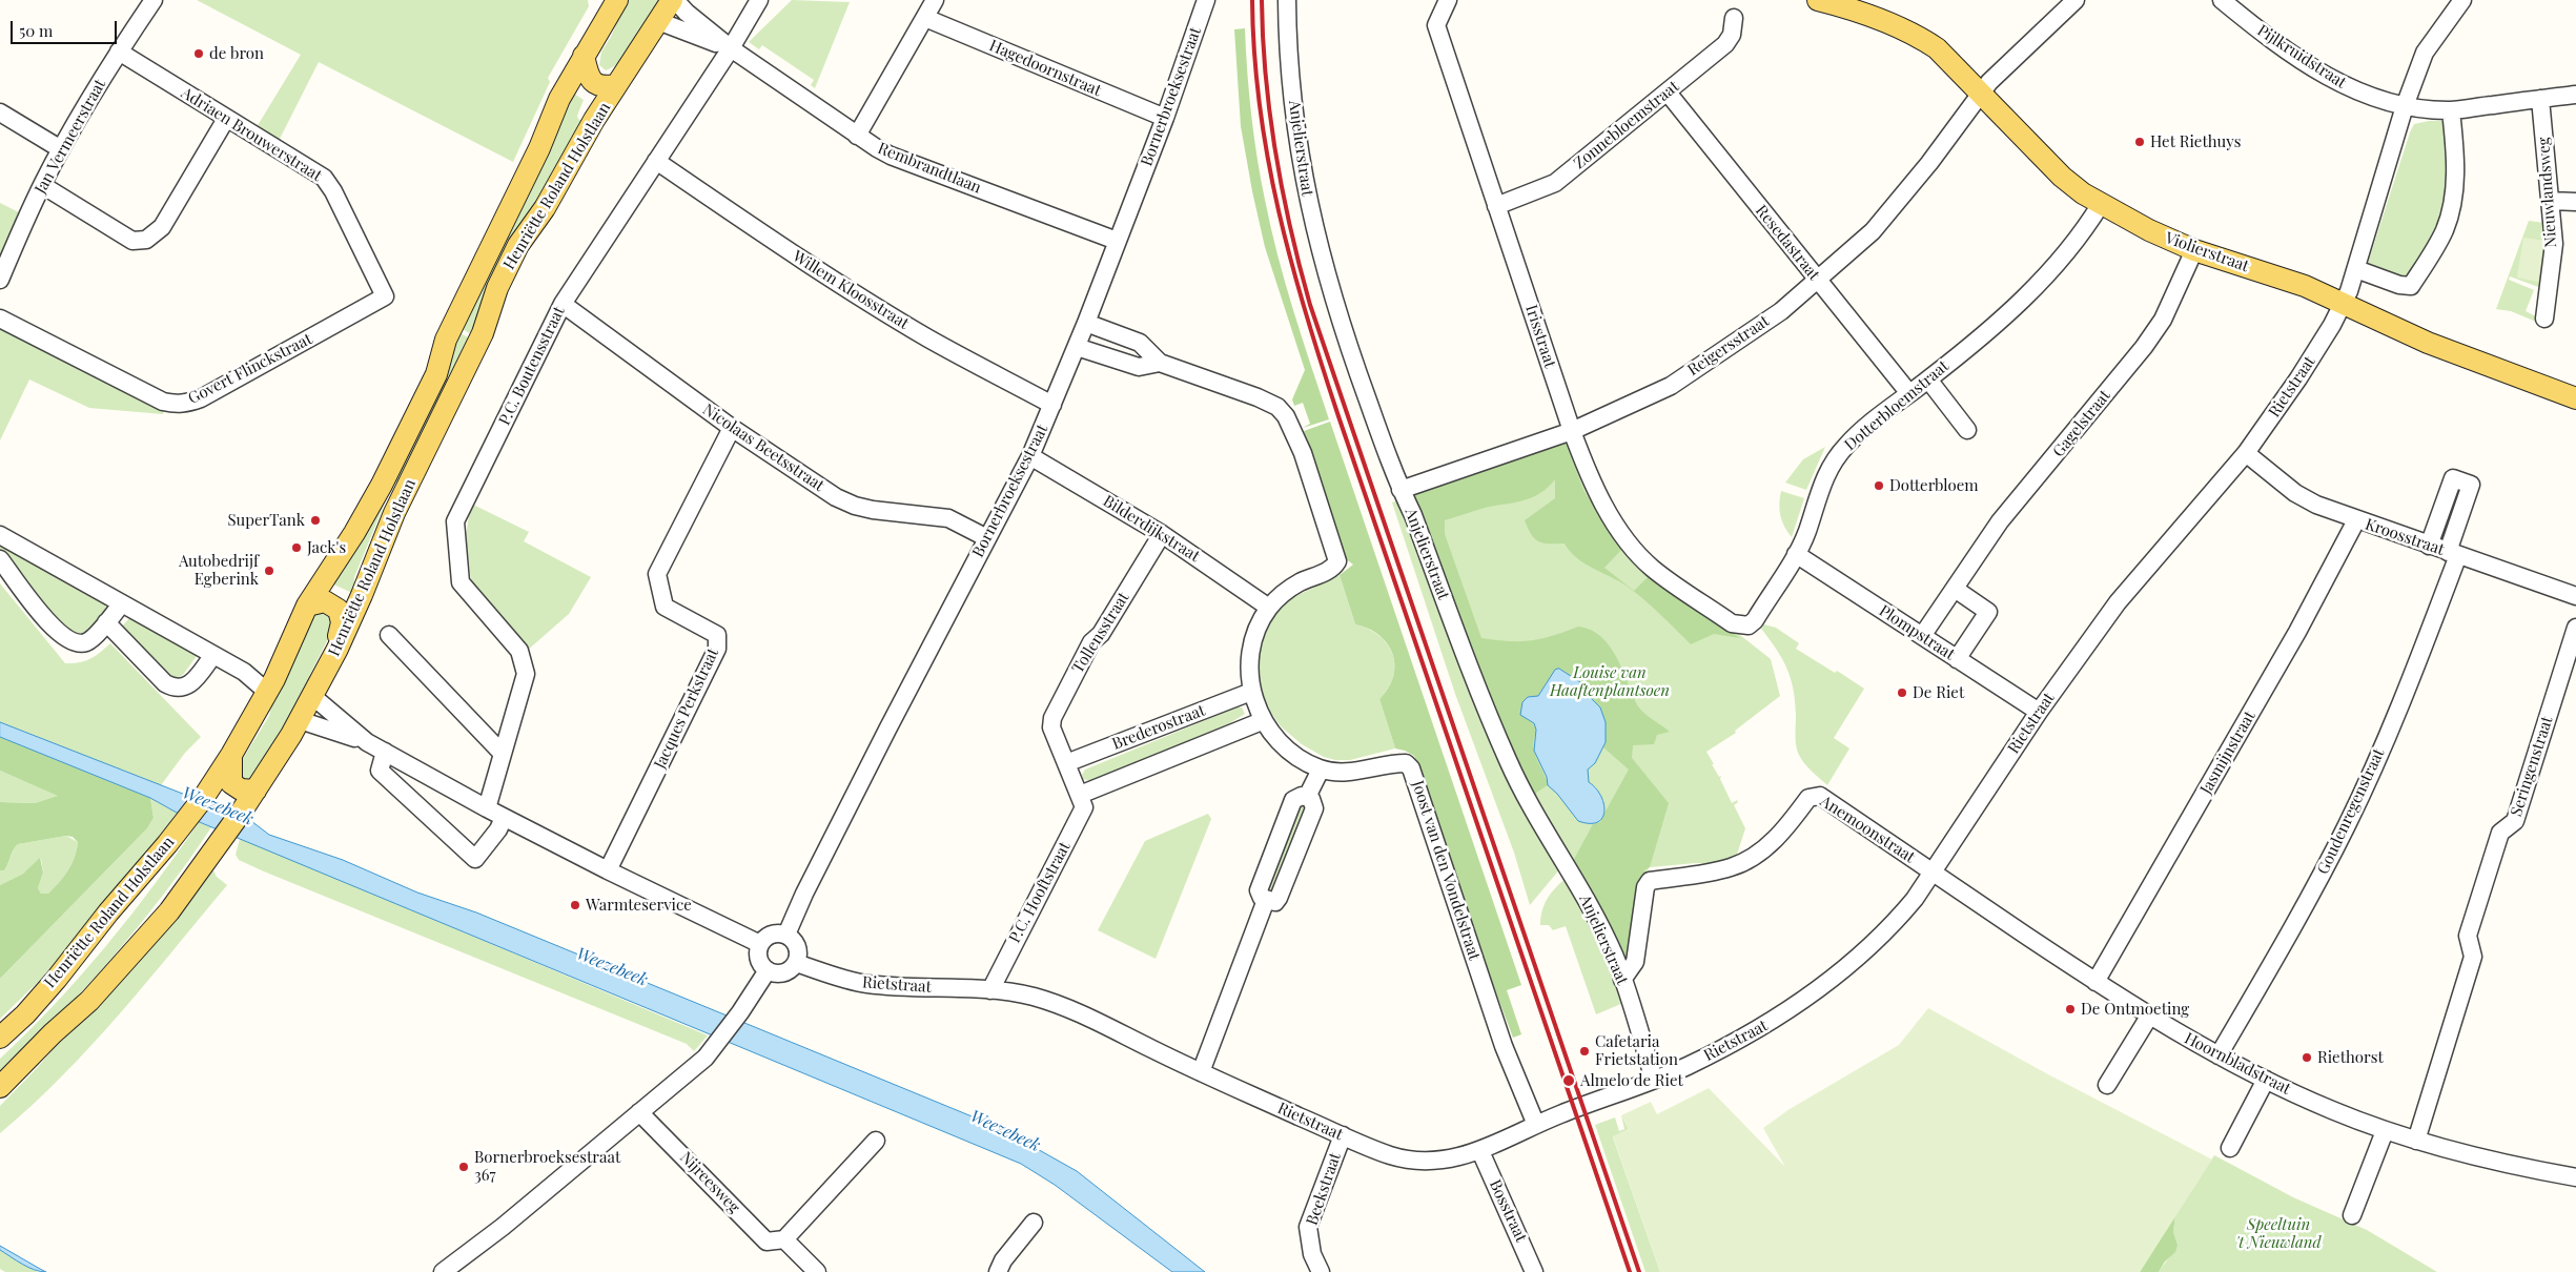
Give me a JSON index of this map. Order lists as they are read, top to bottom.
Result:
{
  "streets": {
    "main road": ["Henriëtte Roland Holstlaan", "Violierstraat"],
    "street": [
      "Pijlkruidstraat",
      "Hagedoornstraat",
      "Bornerbroeksestraat",
      "Zonnebloemstraat",
      "Adriaen Brouwerstraat",
      "Jan Vermeerstraat",
      "Anjelierstraat",
      "Rembrandtlaan",
      "Nieuwlandsweg",
      "Resedastraat",
      "Willem Kloosstraat",
      "Irisstraat",
      "Reigersstraat",
      "P.C. Boutensstraat",
      "Govert Flinckstraat",
      "Rietstraat",
      "Dotterbloemstraat",
      "Gagelstraat",
      "Nicolaas Beetsstraat",
      "Bilderdijkstraat",
      "Kroosstraat",
      "Tollensstraat",
      "Plompstraat",
      "Jacques Perkstraat",
      "Brederostraat",
      "Jasmijnstraat",
      "Seringenstraat",
      "Goudenregenstraat",
      "Anemoonstraat",
      "Joost van den Vondelstraat",
      "P.C. Hooftstraat",
      "Hoornbladstraat",
      "Nijreesweg",
      "Beekstraat",
      "Bosstraat"
    ]
  },
  "crossings": [
    ["Pijlkruidstraat", "Nieuwlandsweg"],
    ["Pijlkruidstraat", "Rietstraat"],
    ["Hagedoornstraat", "Bornerbroeksestraat"],
    ["Bornerbroeksestraat", "Rembrandtlaan"],
    ["Bornerbroeksestraat", "Willem Kloosstraat"],
    ["Bornerbroeksestraat", "Rietstraat"],
    ["Bornerbroeksestraat", "Nicolaas Beetsstraat"],
    ["Bornerbroeksestraat", "Bilderdijkstraat"],
    ["Bornerbroeksestraat", "Joost van den Vondelstraat"],
    ["Zonnebloemstraat", "Resedastraat"],
    ["Zonnebloemstraat", "Irisstraat"],
    ["Adriaen Brouwerstraat", "Jan Vermeerstraat"],
    ["Adriaen Brouwerstraat", "Govert Flinckstraat"],
    ["Anjelierstraat", "Reigersstraat"],
    ["Anjelierstraat", "Rietstraat"],
    ["Anjelierstraat", "Anemoonstraat"],
    ["Rembrandtlaan", "Henriëtte Roland Holstlaan"],
    ["Rembrandtlaan", "P.C. Boutensstraat"],
    ["Resedastraat", "Reigersstraat"],
    ["Resedastraat", "Dotterbloemstraat"],
    ["Violierstraat", "Reigersstraat"],
    ["Violierstraat", "Rietstraat"],
    ["Violierstraat", "Dotterbloemstraat"],
    ["Violierstraat", "Gagelstraat"],
    ["Willem Kloosstraat", "P.C. Boutensstraat"],
    ["Irisstraat", "Reigersstraat"],
    ["Irisstraat", "Dotterbloemstraat"],
    ["P.C. Boutensstraat", "Nicolaas Beetsstraat"],
    ["Rietstraat", "Kroosstraat"],
    ["Rietstraat", "Plompstraat"],
    ["Rietstraat", "Anemoonstraat"],
    ["Rietstraat", "Joost van den Vondelstraat"],
    ["Rietstraat", "P.C. Hooftstraat"],
    ["Rietstraat", "Hoornbladstraat"],
    ["Rietstraat", "Beekstraat"],
    ["Rietstraat", "Bosstraat"],
    ["Dotterbloemstraat", "Plompstraat"],
    ["Gagelstraat", "Plompstraat"],
    ["Nicolaas Beetsstraat", "Jacques Perkstraat"],
    ["Bilderdijkstraat", "Tollensstraat"],
    ["Bilderdijkstraat", "Joost van den Vondelstraat"],
    ["Kroosstraat", "Jasmijnstraat"],
    ["Kroosstraat", "Goudenregenstraat"],
    ["Tollensstraat", "Brederostraat"],
    ["Tollensstraat", "P.C. Hooftstraat"],
    ["Brederostraat", "Joost van den Vondelstraat"],
    ["Brederostraat", "P.C. Hooftstraat"],
    ["Jasmijnstraat", "Hoornbladstraat"],
    ["Seringenstraat", "Hoornbladstraat"],
    ["Goudenregenstraat", "Hoornbladstraat"],
    ["Anemoonstraat", "Hoornbladstraat"]
  ],
  "water": ["Weezebeek"],
  "parks": ["Louise van Haaftenplantsoen", "Speeltuin 't Nieuwland"],
  "places": [
    "de bron",
    "Het Riethuys",
    "Dotterbloem",
    "SuperTank",
    "Jack's",
    "Autobedrijf Egberink",
    "De Riet",
    "Warmteservice",
    "De Ontmoeting",
    "Cafetaria Frietstation",
    "Riethorst",
    "Almelo de Riet",
    "Bornerbroeksestraat 367"
  ],
  "scale_bar": "50 m"
}
